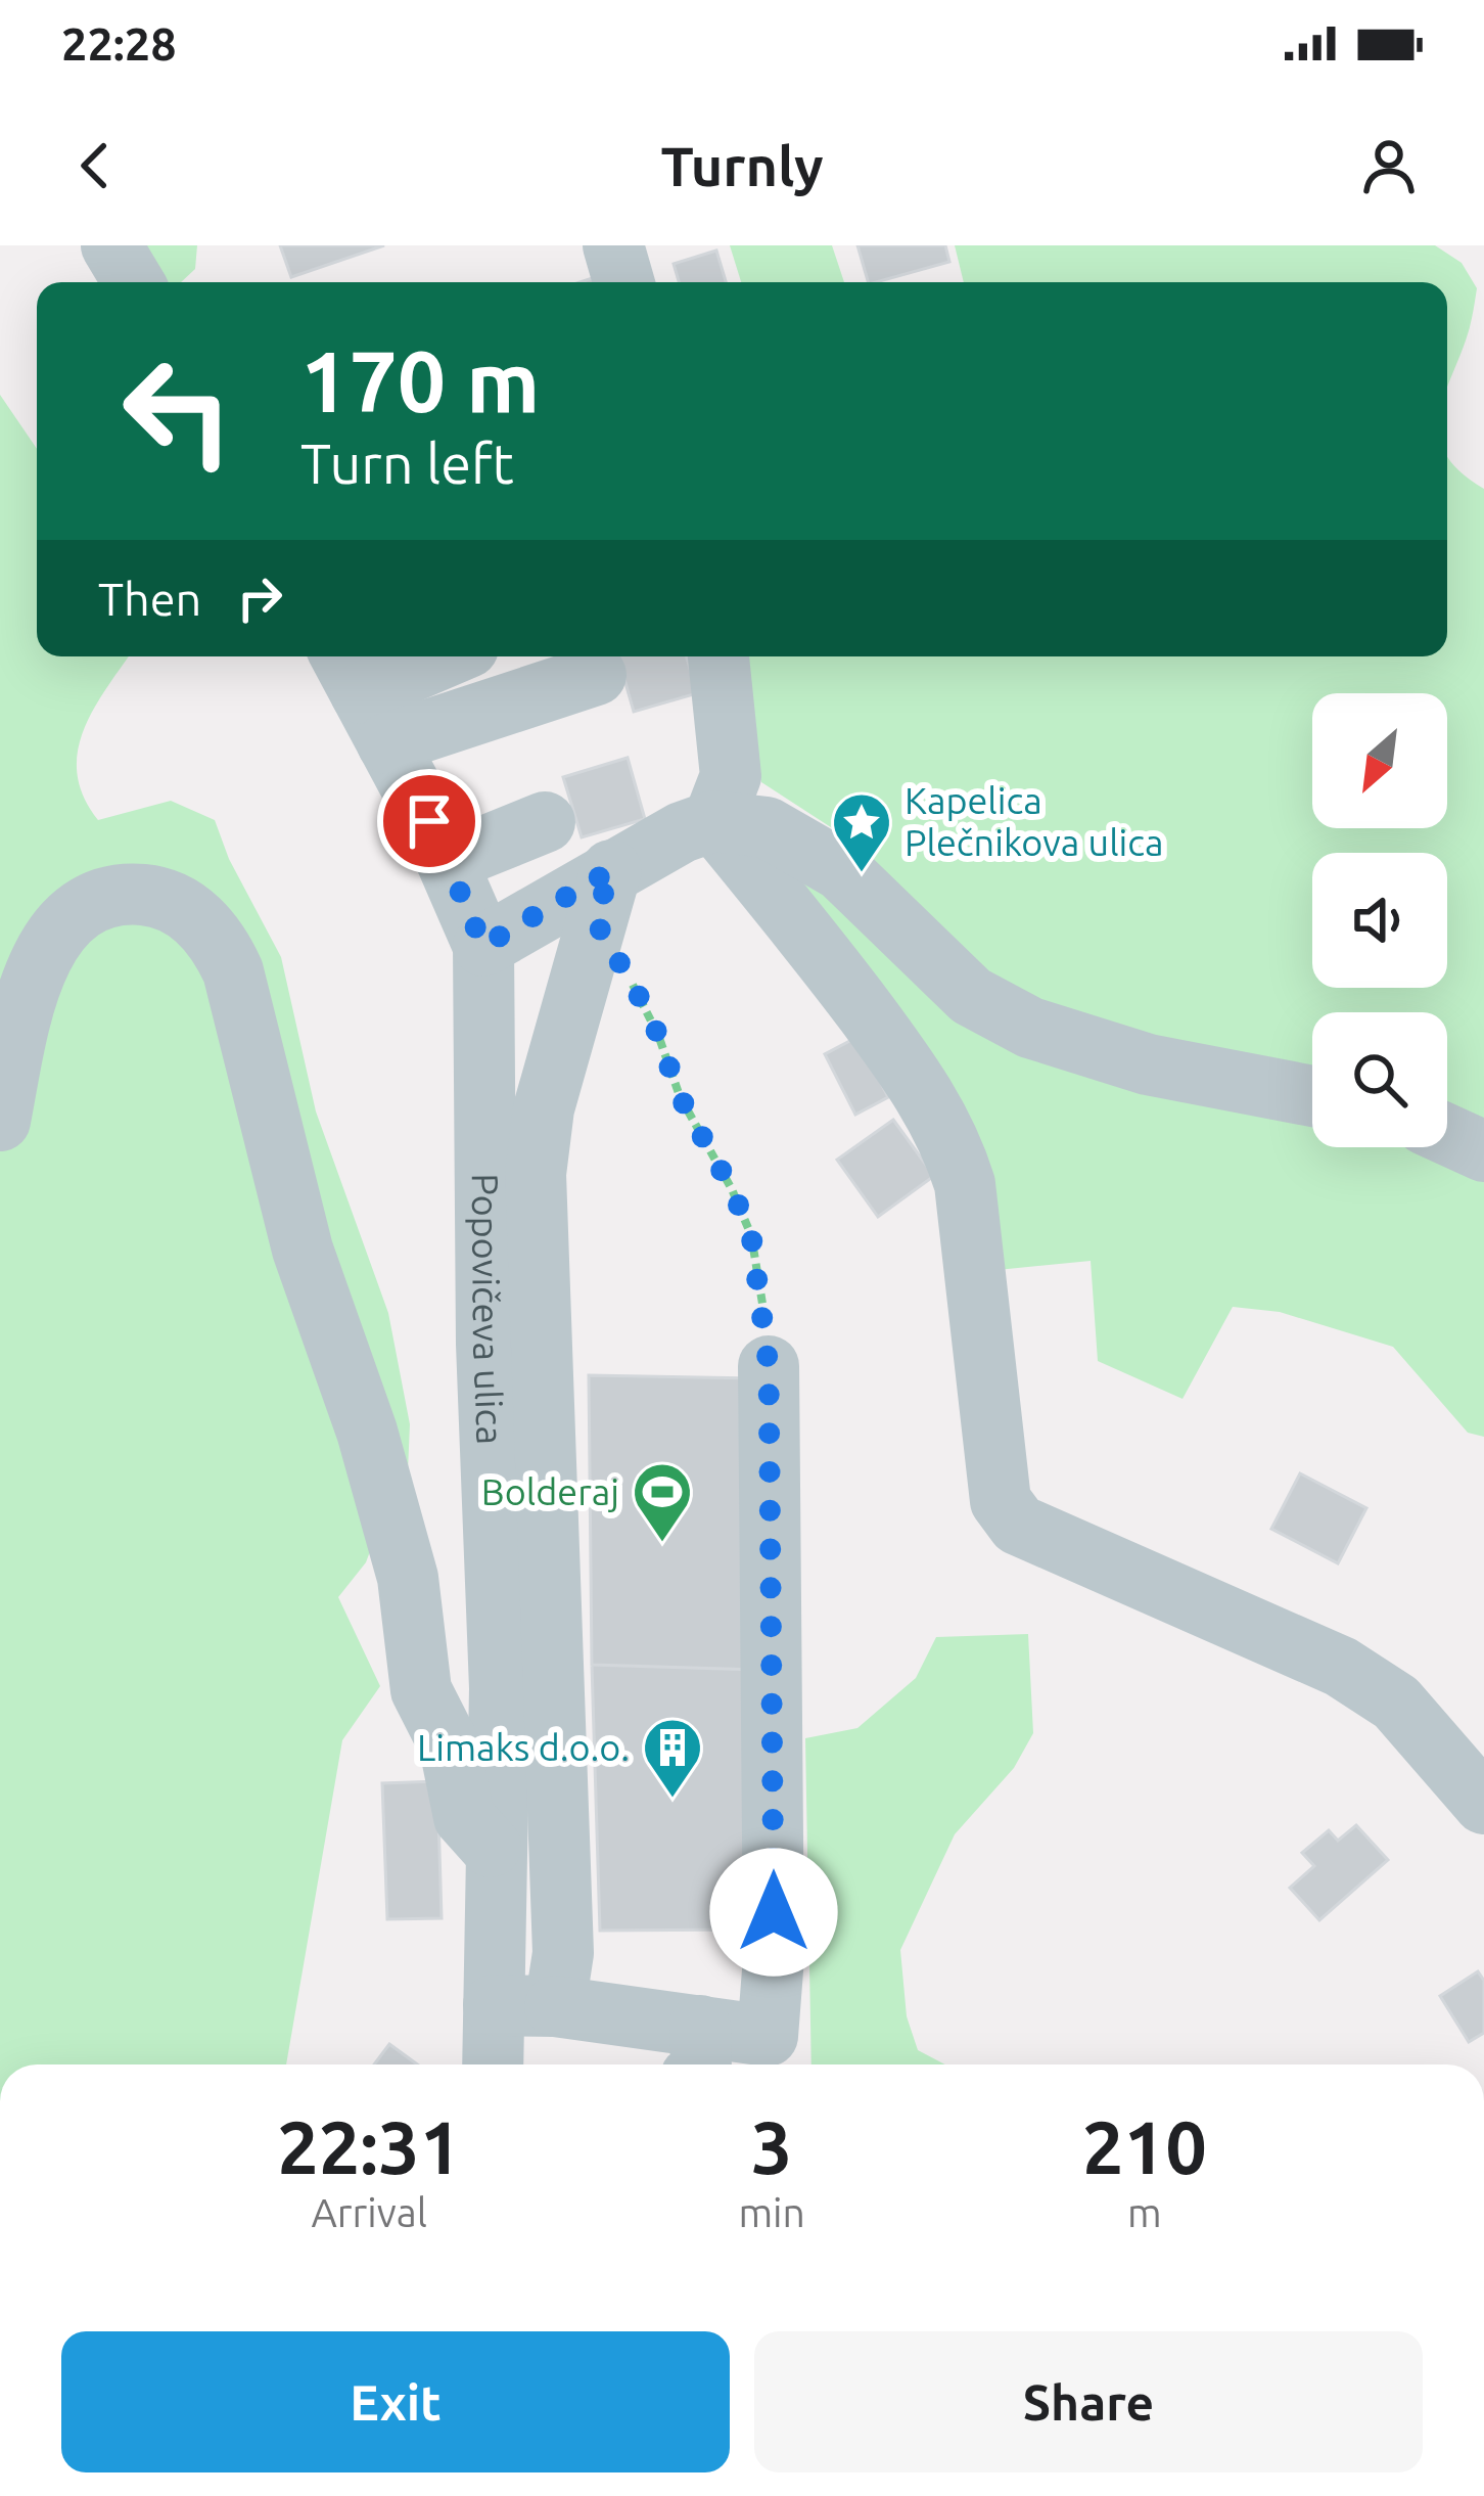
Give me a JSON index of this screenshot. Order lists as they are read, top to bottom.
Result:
{
  "streets": {
    "street": ["Popovičeva ulica"]
  },
  "places": {
    "place": ["Kapelica Plečnikova ulica"],
    "sports": ["Bolderaj"],
    "building": ["Limaks d.o.o."]
  },
  "north": "bottom left",
  "page": {
    "status": "22:28",
    "header": "Turnly",
    "turn": ["170 m", "Turn left"],
    "then": "Then",
    "eta": [
      "22:31",
      "Arrival",
      "3",
      "min",
      "210",
      "m"
    ],
    "buttons": ["Exit", "Share"]
  }
}
